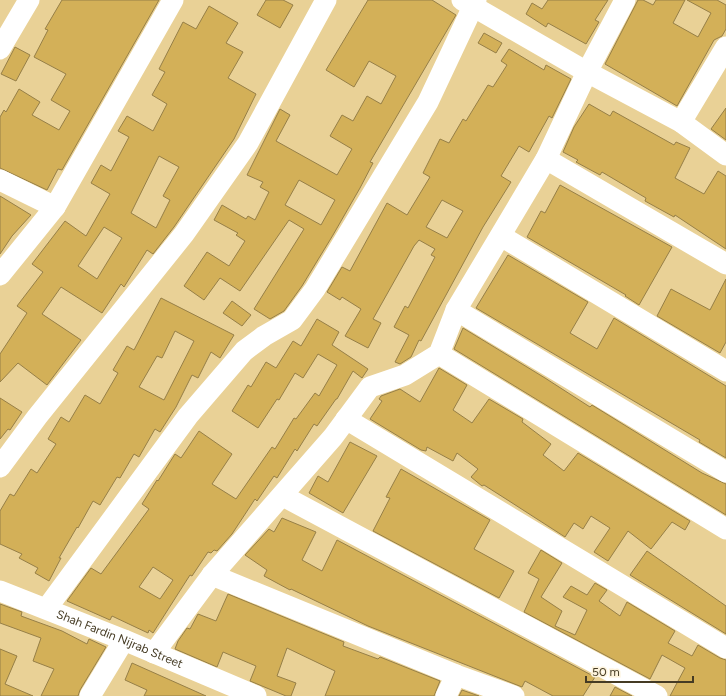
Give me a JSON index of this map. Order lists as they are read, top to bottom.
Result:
{
  "streets": {
    "street": ["Shah Fardin Nijrab Street"]
  },
  "scale_bar": "50 m"
}
